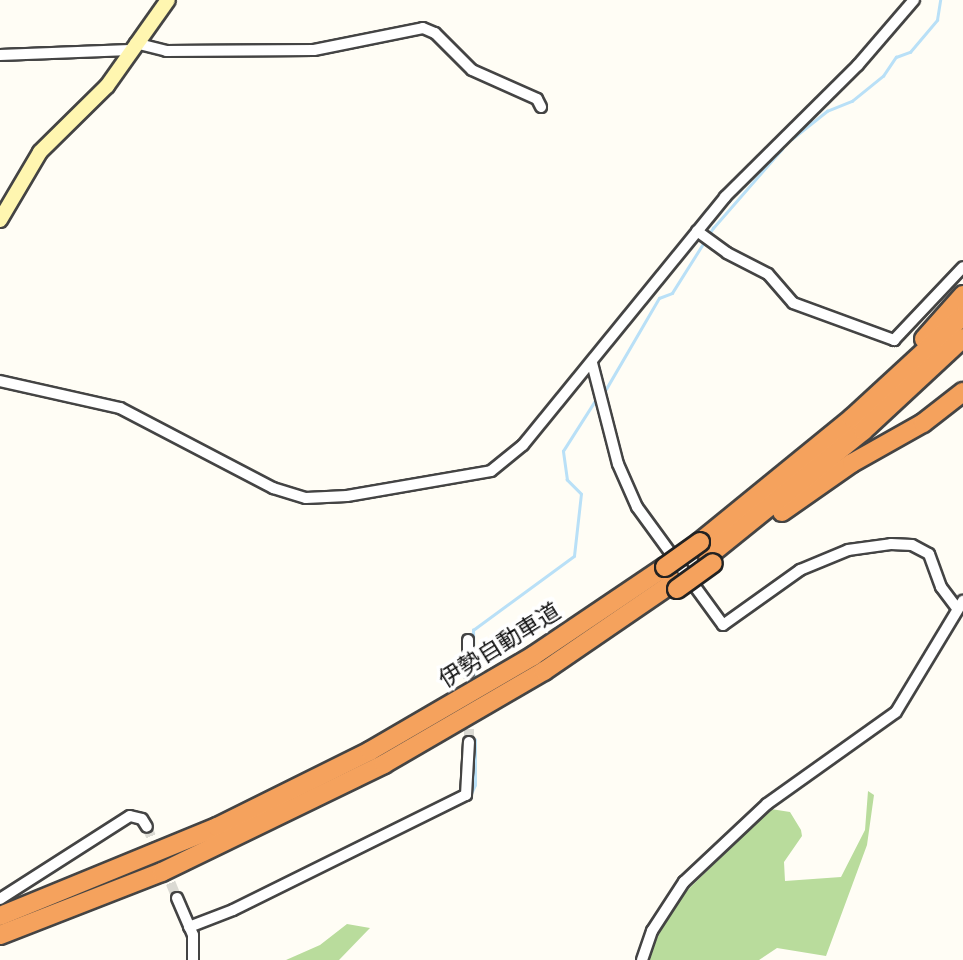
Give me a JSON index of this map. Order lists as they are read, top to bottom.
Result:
{
  "streets": {
    "highway": ["伊勢自動車道"]
  }
}
